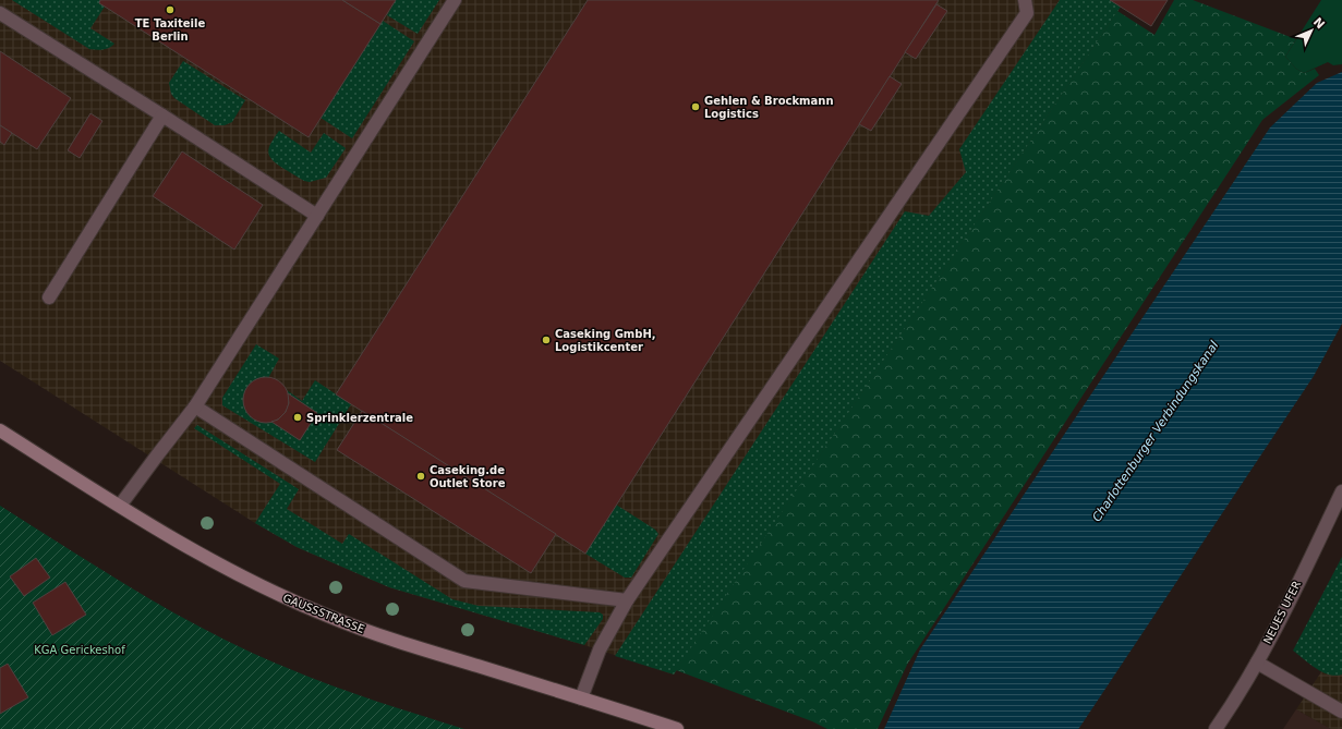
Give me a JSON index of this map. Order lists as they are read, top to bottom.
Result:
{
  "streets": {
    "main road": ["GAUSSSTRASSE"],
    "street": ["NEUES UFER"]
  },
  "water": ["Charlottenburger Verbindungskanal"],
  "parks": ["KGA Gerickeshof"],
  "places": [
    "TE Taxiteile Berlin",
    "Gehlen & Brockmann Logistics",
    "Caseking GmbH, Logistikcenter",
    "Sprinklerzentrale",
    "Caseking.de Outlet Store"
  ],
  "north": "top right"
}
